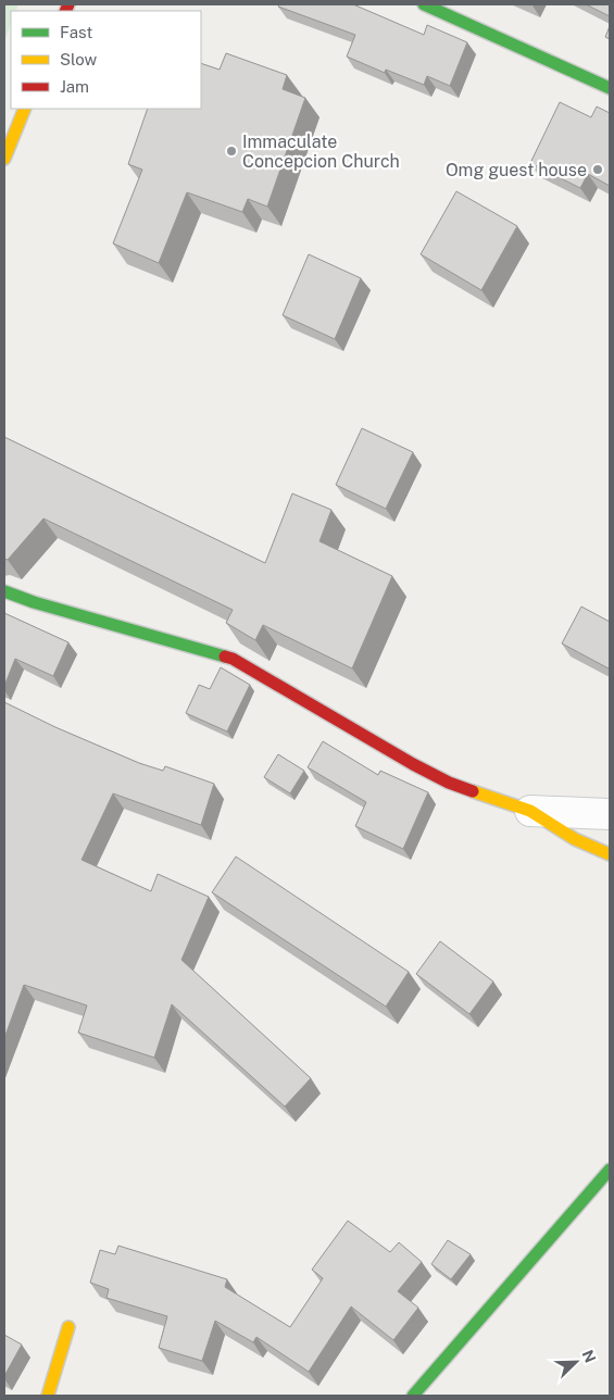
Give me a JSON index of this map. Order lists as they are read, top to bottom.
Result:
{
  "places": ["Immaculate Concepcion Church", "Omg guest house"],
  "legend": ["Fast", "Slow", "Jam"],
  "north": "top right"
}
